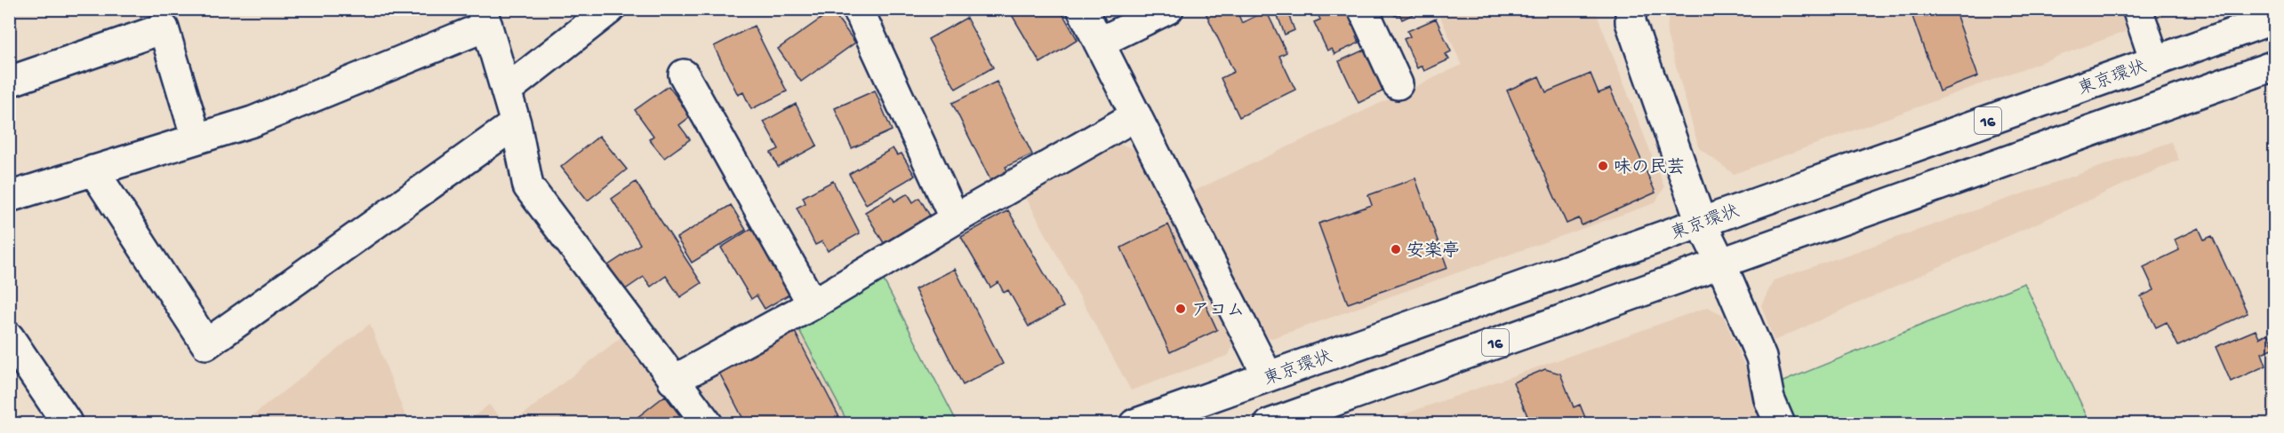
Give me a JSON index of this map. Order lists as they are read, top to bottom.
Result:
{
  "streets": {
    "main road": ["東京環状", "16"]
  },
  "places": ["味の民芸", "安楽亭", "アコム"]
}
